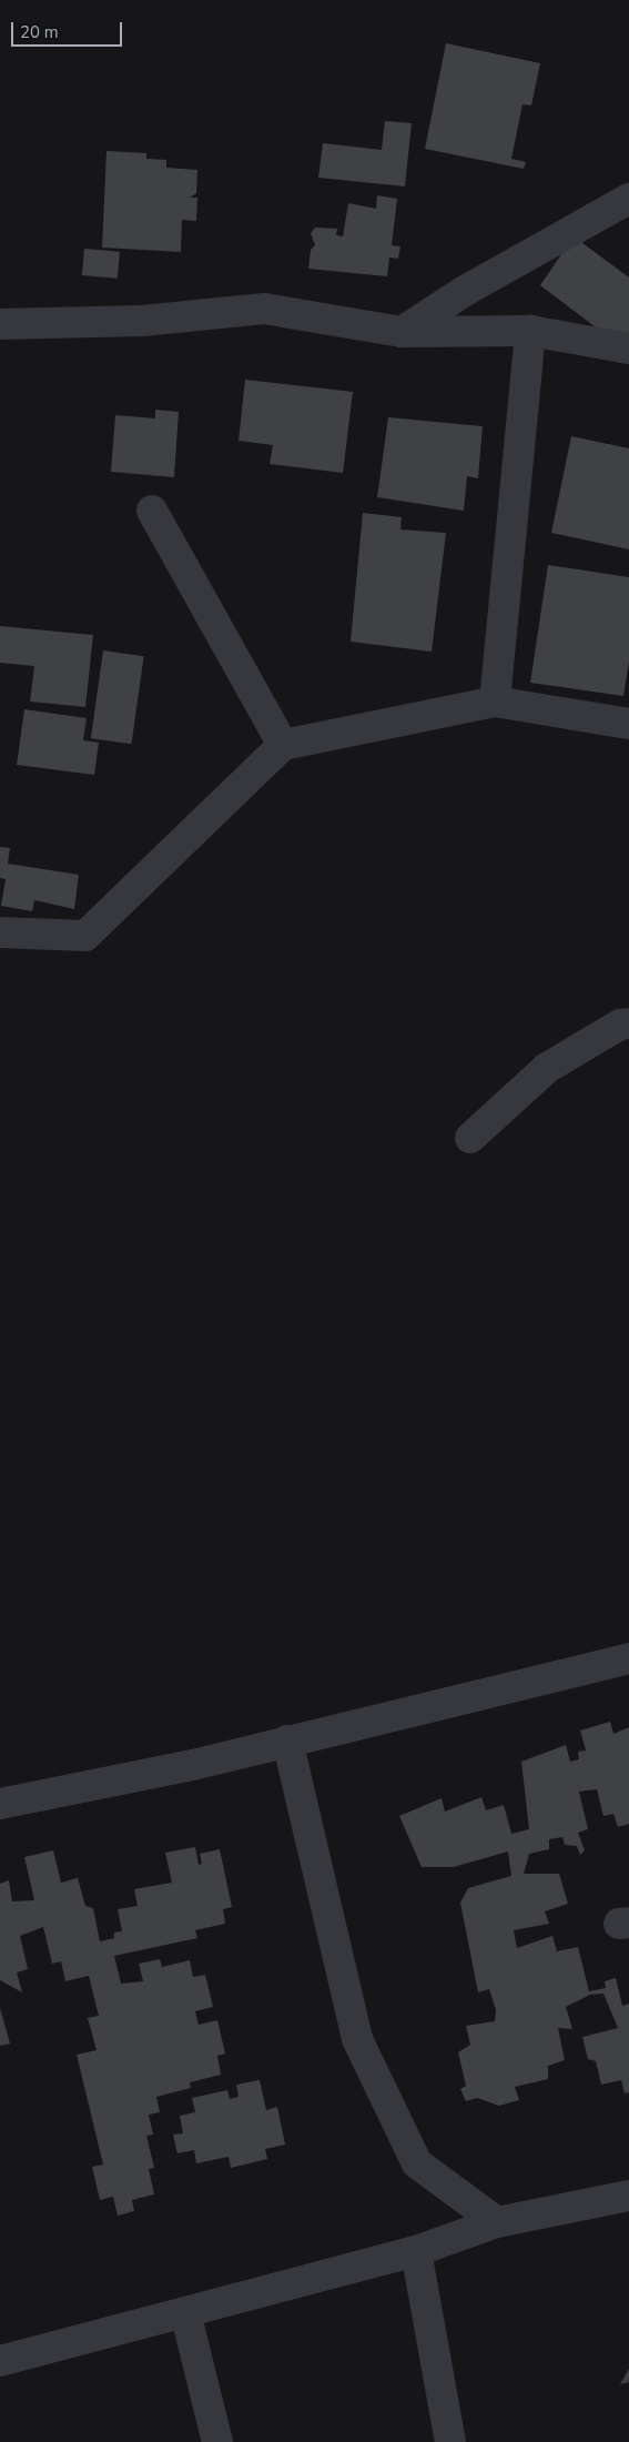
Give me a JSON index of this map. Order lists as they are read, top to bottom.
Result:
{
  "scale_bar": "20 m"
}
